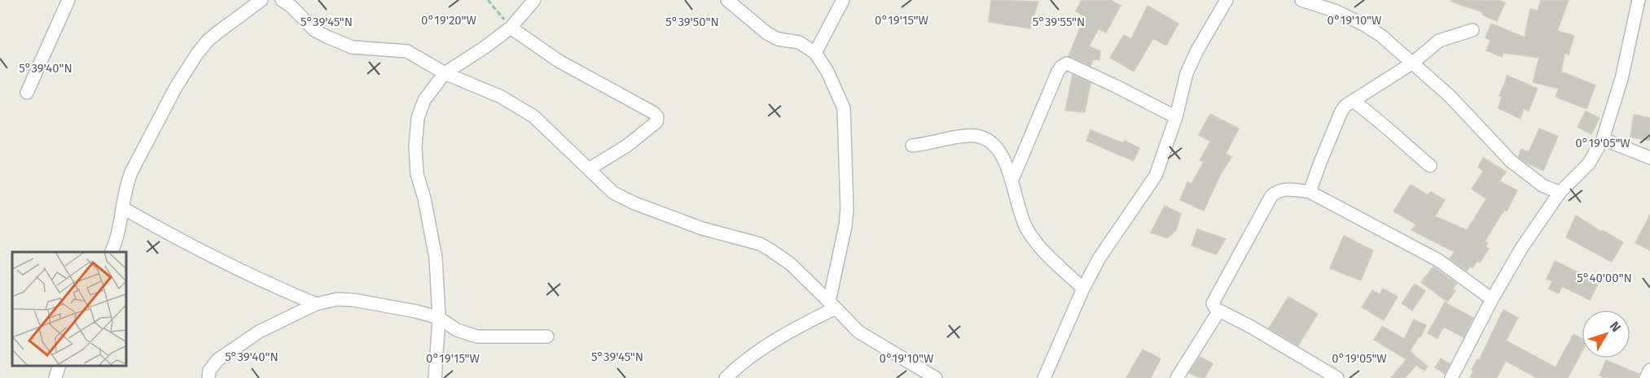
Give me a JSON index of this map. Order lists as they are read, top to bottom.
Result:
{
  "north": "top right",
  "coordinates": [
    "0°19'10\"W",
    "0°19'20\"W",
    "0°19'15\"W",
    "5°39'45\"N",
    "5°39'50\"N",
    "5°39'55\"N",
    "5°39'40\"N",
    "0°19'05\"W",
    "5°40'00\"N"
  ]
}
